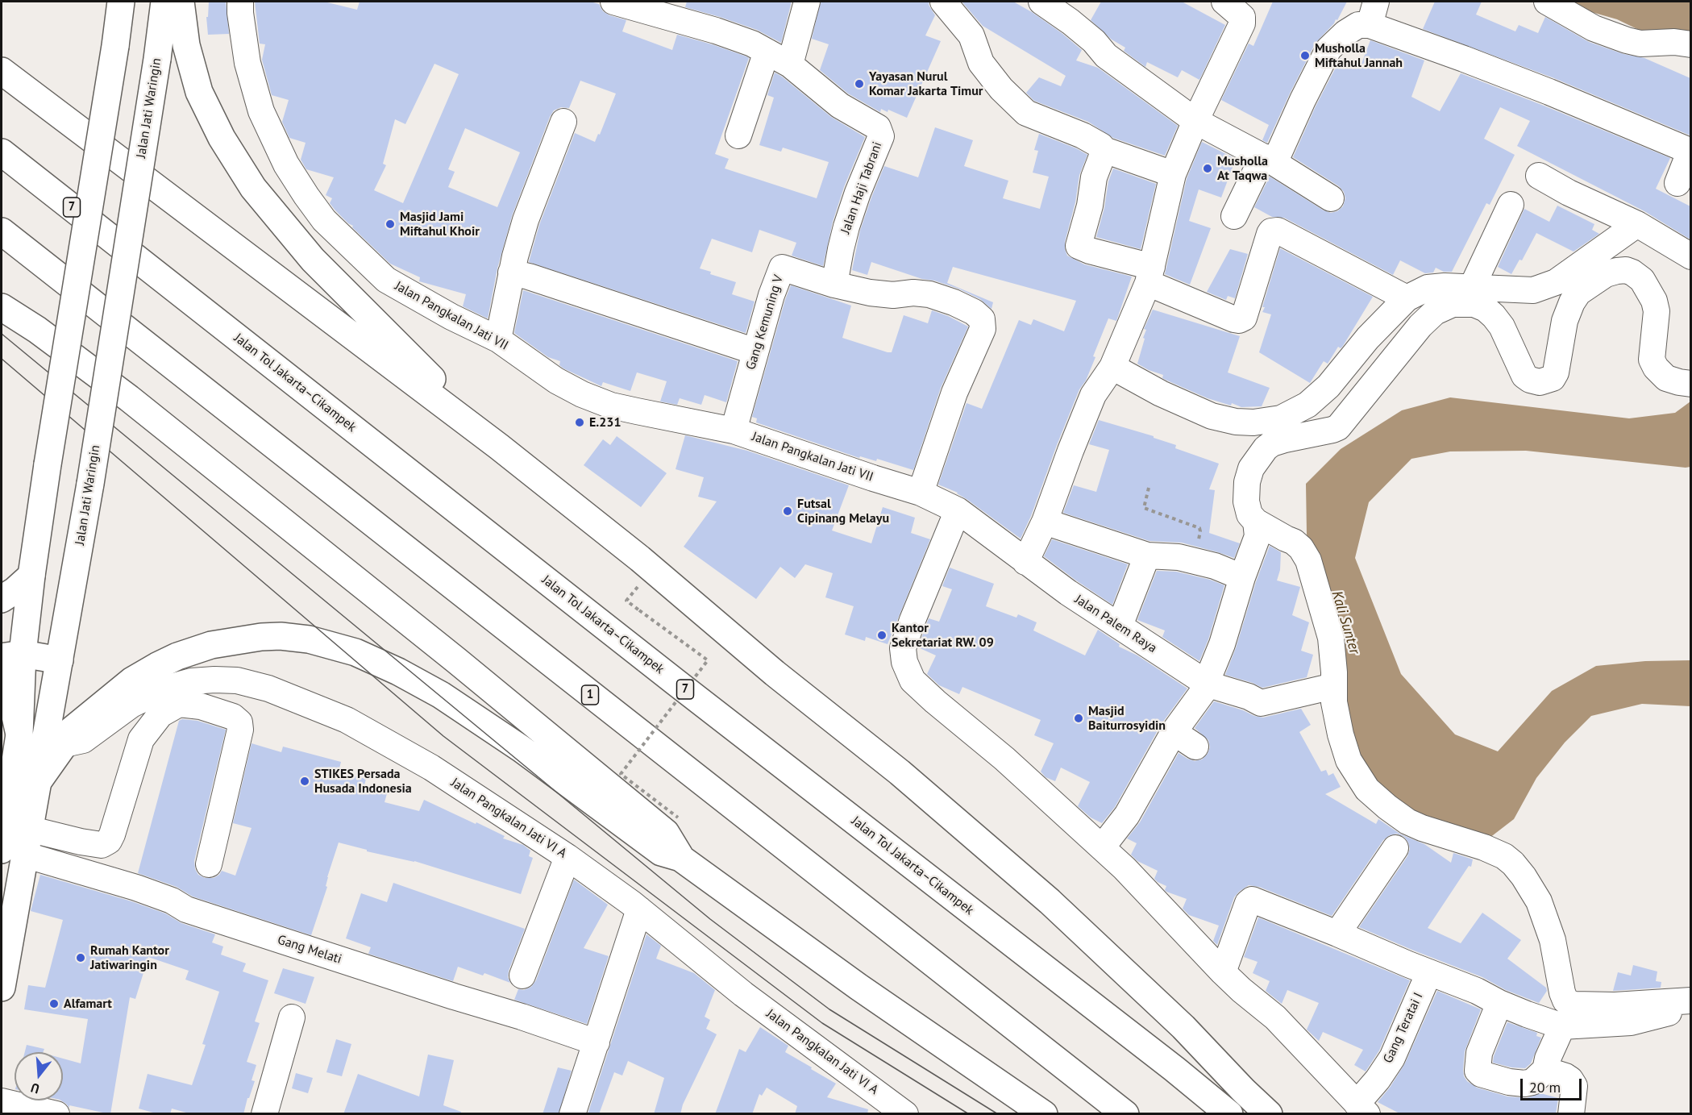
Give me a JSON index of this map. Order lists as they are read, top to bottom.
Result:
{
  "streets": {
    "main road": [
      "Jalan Jati Waringin",
      "7",
      "Jalan Tol Jakarta–Cikampek",
      "1"
    ],
    "street": [
      "Jalan Haji Tabrani",
      "Jalan Pangkalan Jati VII",
      "Gang Kemuning V",
      "Jalan Palem Raya",
      "Jalan Pangkalan Jati VI A",
      "Gang Melati",
      "Gang Teratai I"
    ]
  },
  "crossings": [
    ["Jalan Jati Waringin", "Gang Melati"],
    ["Jalan Haji Tabrani", "Gang Kemuning V"],
    ["Jalan Pangkalan Jati VII", "Gang Kemuning V"],
    ["Jalan Pangkalan Jati VII", "Jalan Palem Raya"]
  ],
  "water": ["Kali Sunter"],
  "places": [
    "Musholla Miftahul Jannah",
    "Yayasan Nurul Komar Jakarta Timur",
    "Musholla At Taqwa",
    "Masjid Jami Miftahul Khoir",
    "E.231",
    "Futsal Cipinang Melayu",
    "Kantor Sekretariat RW. 09",
    "Masjid Baiturrosyidin",
    "STIKES Persada Husada Indonesia",
    "Rumah Kantor Jatiwaringin",
    "Alfamart"
  ],
  "scale_bar": "20 m",
  "north": "bottom"
}
